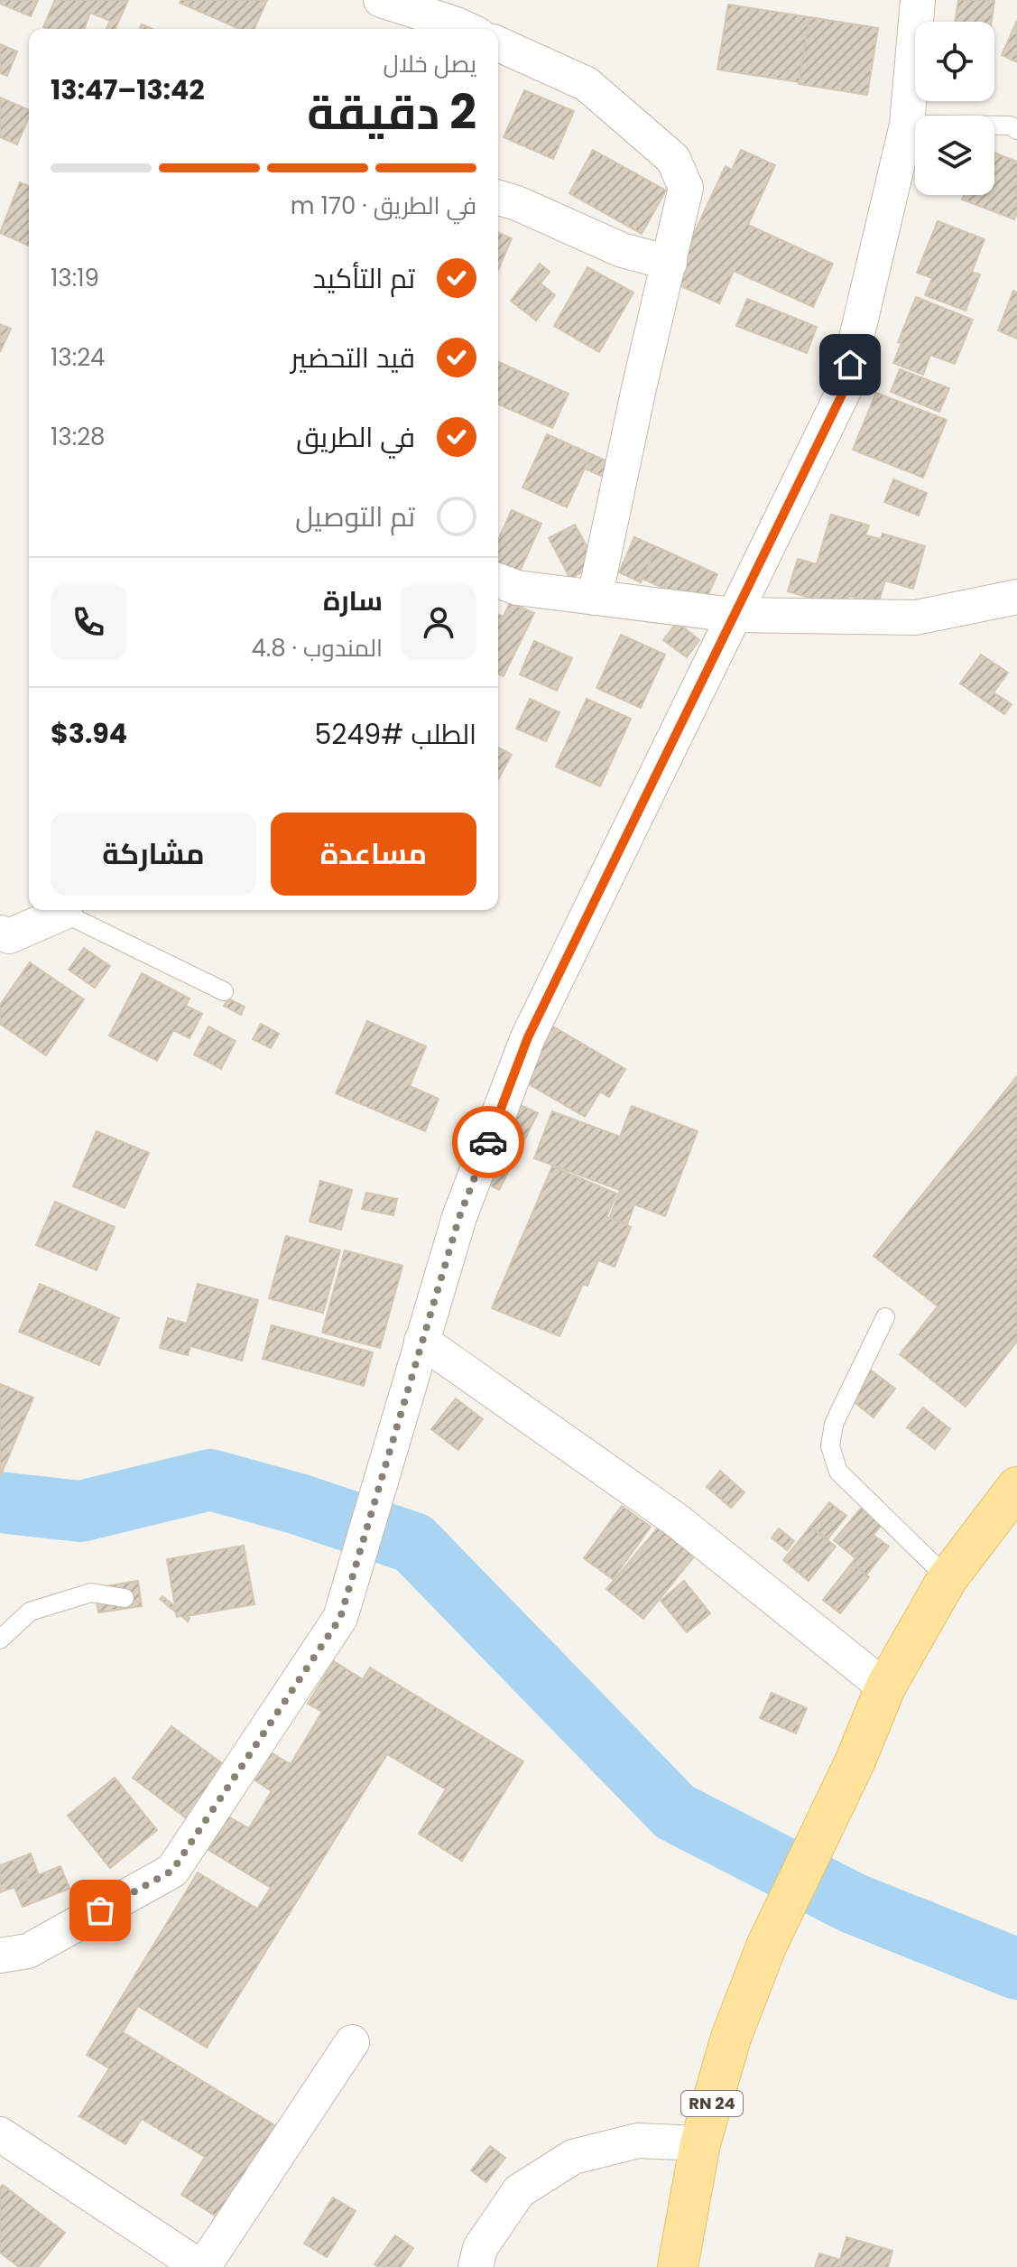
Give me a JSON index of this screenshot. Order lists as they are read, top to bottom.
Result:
{
  "streets": {
    "main road": ["RN 24"]
  },
  "page": {
    "heading": ["2 دقيقة", "يصل خلال", "13:42–13:47"],
    "panel": [
      "سارة",
      "المندوب · 4.8",
      "الطلب #5249",
      "$3.94"
    ],
    "bar": "في الطريق · 170 m",
    "list": [
      ["تم التأكيد", "13:19"],
      ["قيد التحضير", "13:24"],
      ["في الطريق", "13:28"],
      "تم التوصيل"
    ],
    "buttons": ["مساعدة", "مشاركة"]
  }
}
